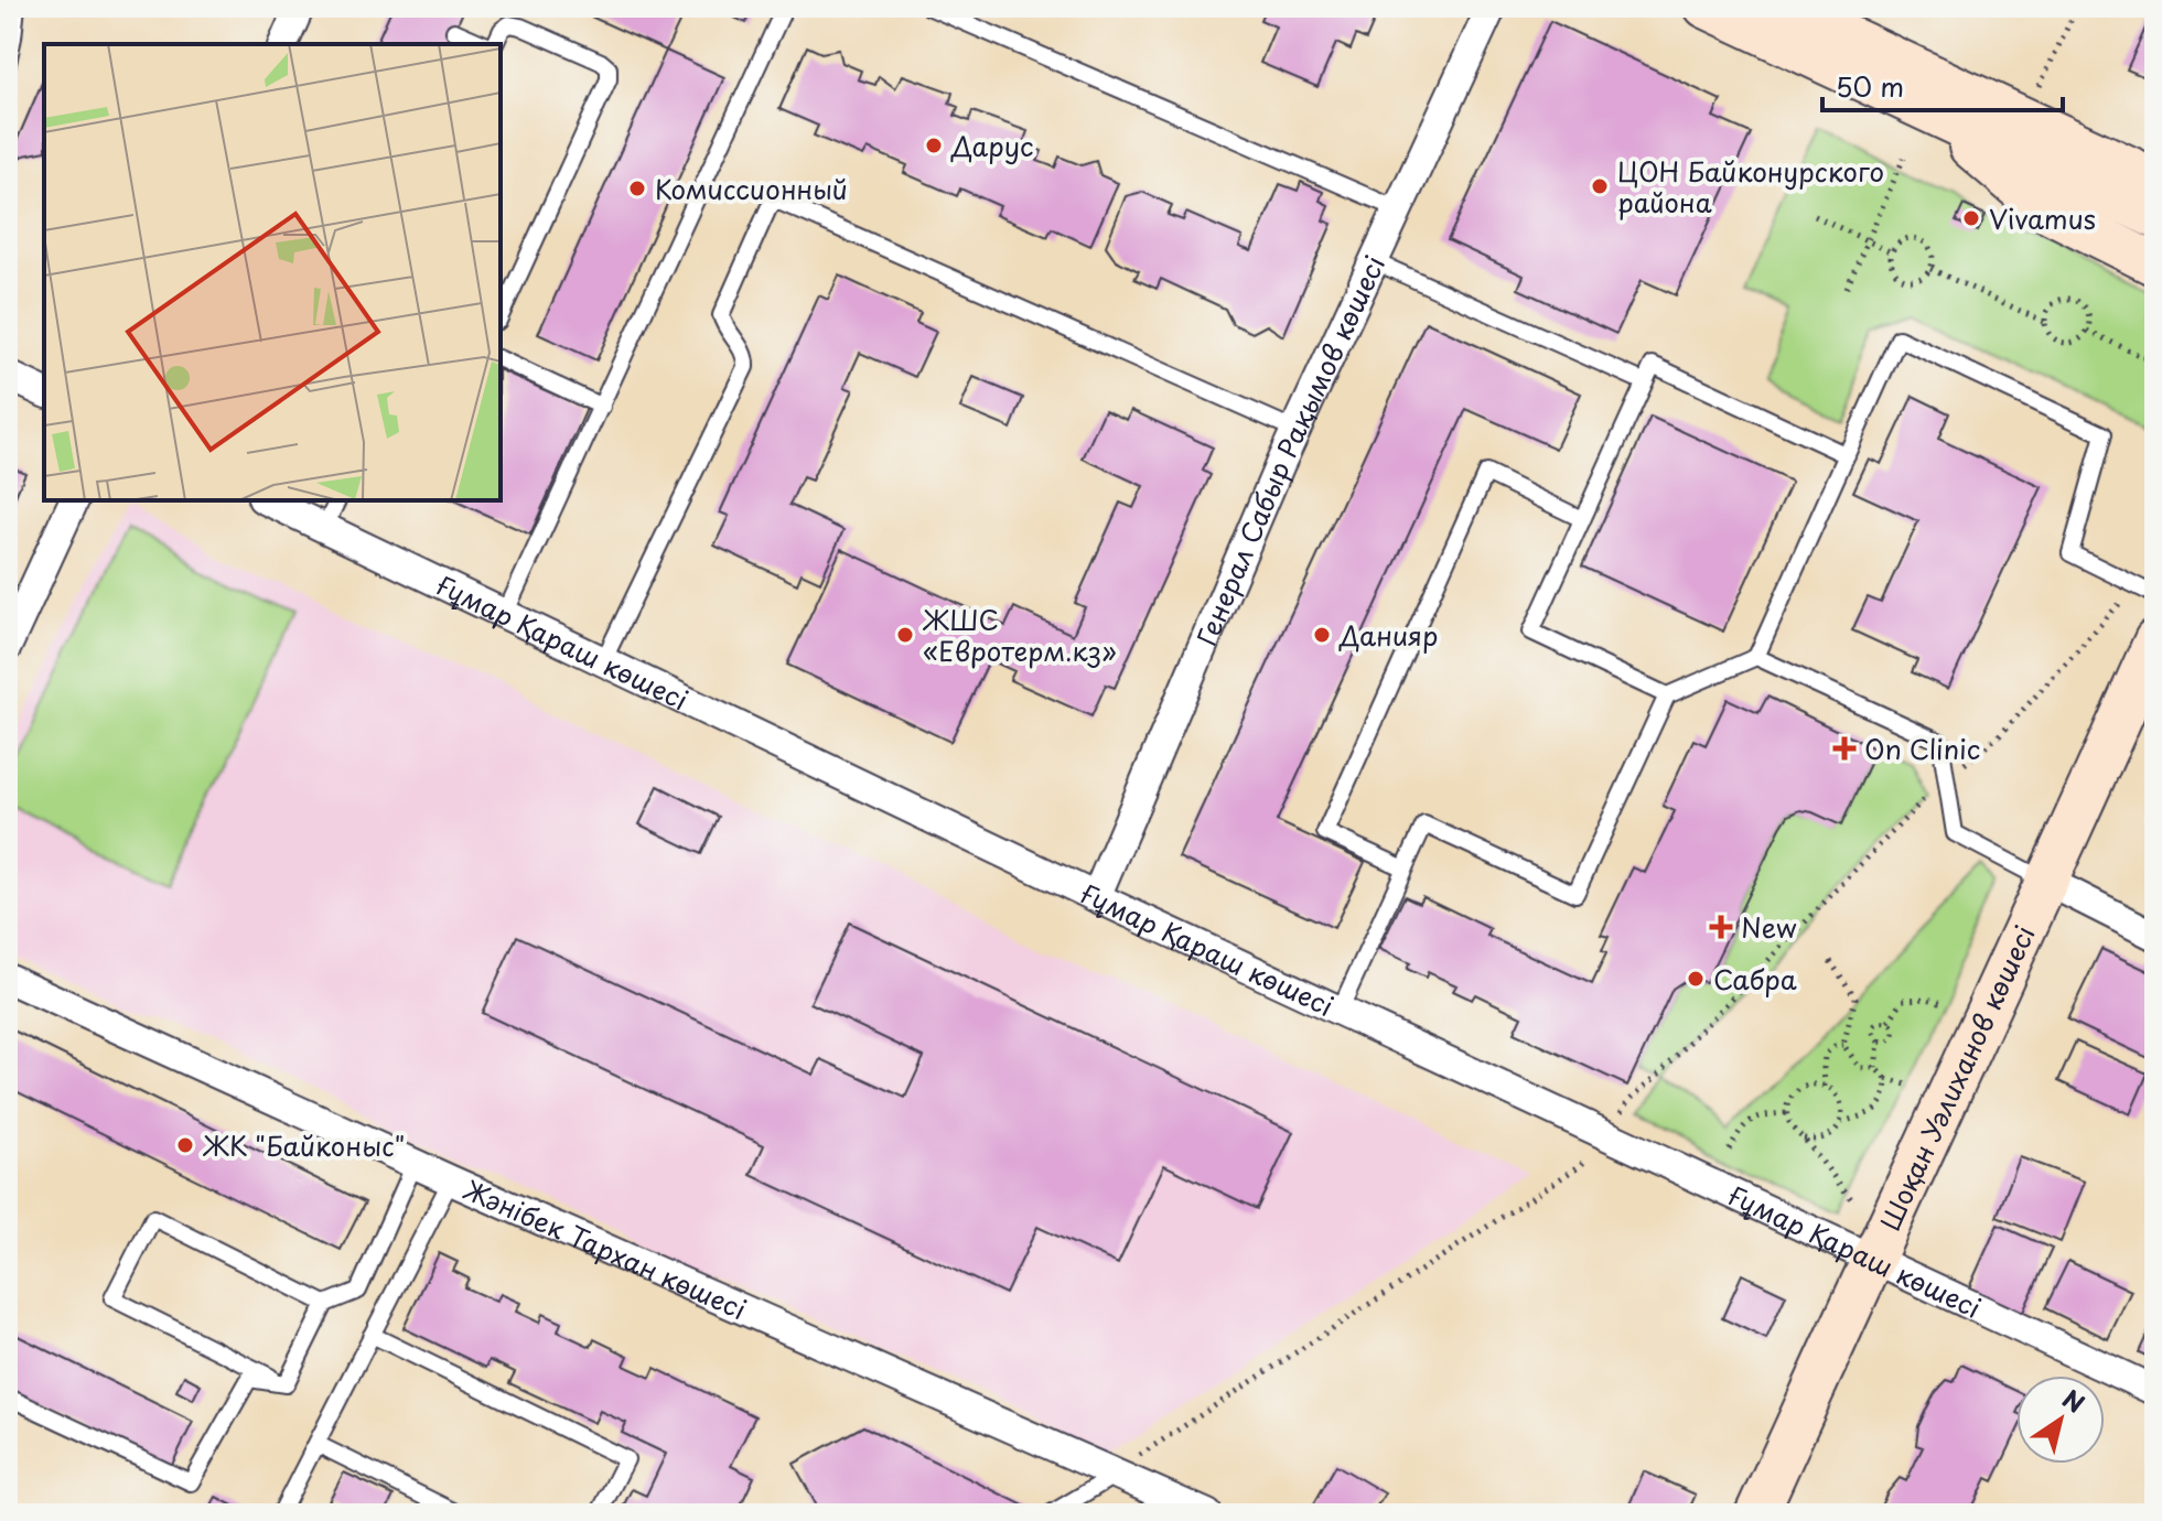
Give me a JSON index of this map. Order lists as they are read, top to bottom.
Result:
{
  "streets": {
    "main road": ["Шоқан Уәлиханов көшесі"],
    "street": ["Генерал Сабыр Рақымов көшесі", "Ғұмар Қараш көшесі", "Жәнібек Тархан көшесі"]
  },
  "crossings": [
    ["Генерал Сабыр Рақымов көшесі", "Ғұмар Қараш көшесі"],
    ["Ғұмар Қараш көшесі", "Шоқан Уәлиханов көшесі"]
  ],
  "places": {
    "other": [
      "Дарус",
      "ЦОН Байконурского района",
      "Комиссионный",
      "Vivamus",
      "ЖШС «Евротерм.кз»",
      "Данияр",
      "Сабра",
      "ЖК \"Байконыс\""
    ],
    "health": ["On Clinic", "New"]
  },
  "scale_bar": "50 m",
  "north": "top right"
}
